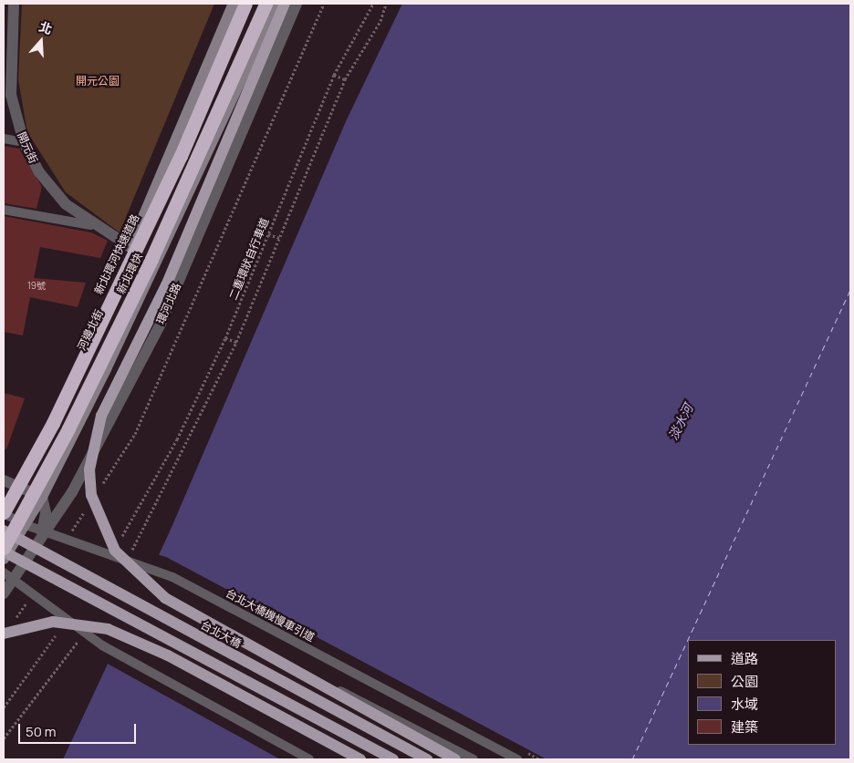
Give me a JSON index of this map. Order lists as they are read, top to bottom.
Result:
{
  "streets": {
    "highway": ["新北環河快速道路", "新北環快"],
    "main road": ["台北大橋"],
    "street": ["開元街", "環河北路", "河邊北街"],
    "lane": ["台北大橋機慢車引道"],
    "path": ["二重環狀自行車道"]
  },
  "crossings": [
    ["開元街", "河邊北街"],
    ["新北環河快速道路", "台北大橋機慢車引道"]
  ],
  "water": ["淡水河"],
  "parks": ["開元公園"],
  "house_numbers": ["19號"],
  "legend": [
    "道路",
    "公園",
    "水域",
    "建築"
  ],
  "scale_bar": "50 m",
  "north": "top"
}
